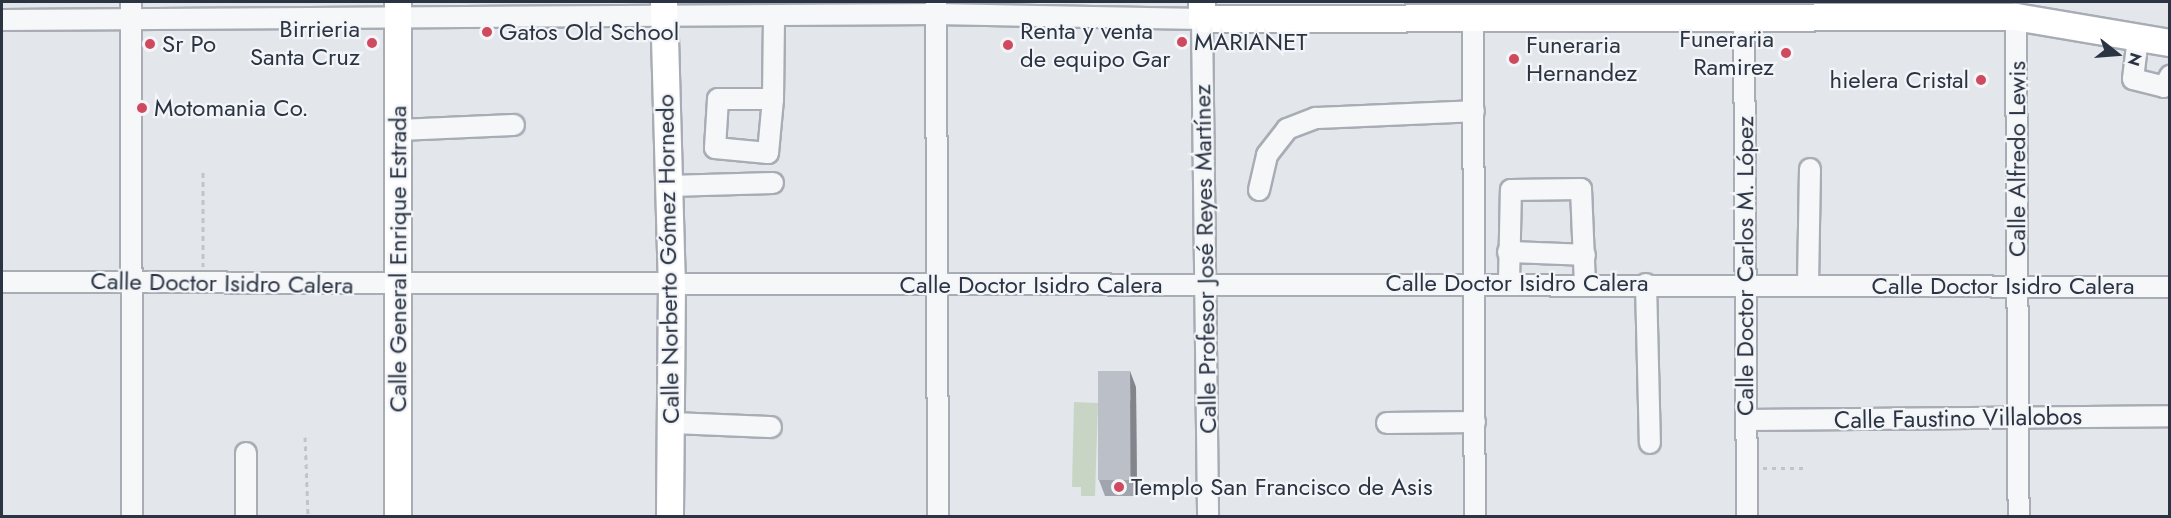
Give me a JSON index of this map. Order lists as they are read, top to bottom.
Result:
{
  "streets": {
    "main road": ["Calle General Enrique Estrada", "Calle Norberto Gómez Hornedo"],
    "street": [
      "Calle Alfredo Lewis",
      "Calle Profesor José Reyes Martínez",
      "Calle Doctor Carlos M. López",
      "Calle Doctor Isidro Calera",
      "Calle Faustino Villalobos"
    ]
  },
  "crossings": [
    ["Calle Alfredo Lewis", "Calle Doctor Isidro Calera"],
    ["Calle Alfredo Lewis", "Calle Faustino Villalobos"],
    ["Calle General Enrique Estrada", "Calle Doctor Isidro Calera"],
    ["Calle Norberto Gómez Hornedo", "Calle Doctor Isidro Calera"],
    ["Calle Profesor José Reyes Martínez", "Calle Doctor Isidro Calera"],
    ["Calle Doctor Carlos M. López", "Calle Doctor Isidro Calera"],
    ["Calle Doctor Carlos M. López", "Calle Faustino Villalobos"]
  ],
  "places": [
    "Gatos Old School",
    "MARIANET",
    "Birrieria Santa Cruz",
    "Sr Po",
    "Renta y venta de equipo Gar",
    "Funeraria Ramirez",
    "Funeraria Hernandez",
    "hielera Cristal",
    "Motomania Co.",
    "Templo San Francisco de Asis"
  ],
  "north": "right"
}
